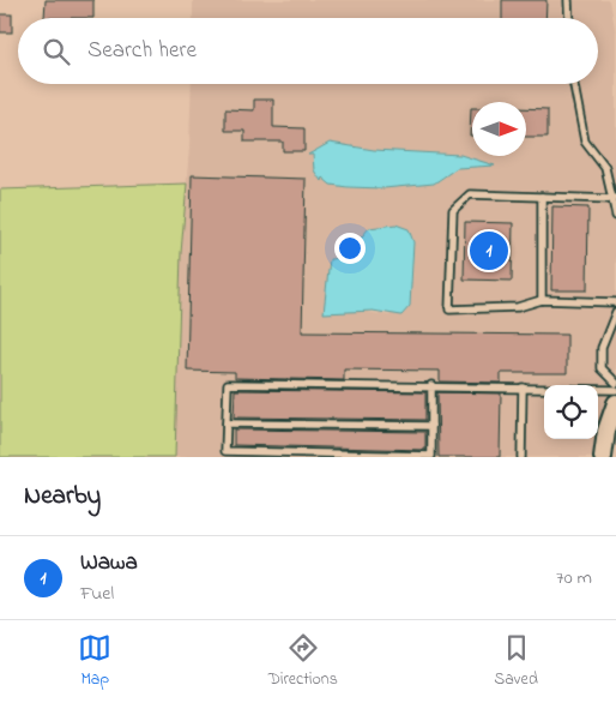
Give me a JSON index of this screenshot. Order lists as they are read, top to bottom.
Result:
{
  "north": "right",
  "page": {
    "search": "Search here",
    "pins": "1",
    "heading": "Nearby",
    "list": [
      {
        "mark": "1",
        "name": "Wawa",
        "note": "Fuel",
        "value": "70 m"
      }
    ],
    "nav": ["Map", "Directions", "Saved"]
  }
}
